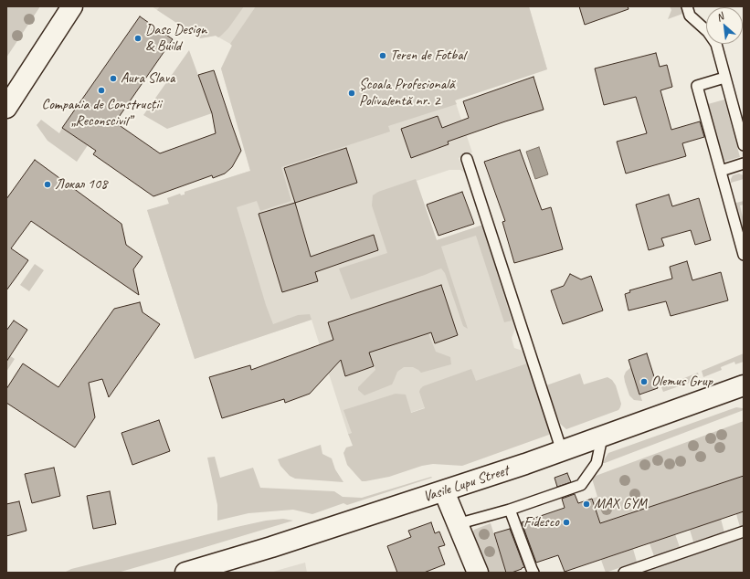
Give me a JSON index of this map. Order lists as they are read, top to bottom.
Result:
{
  "streets": {
    "main road": ["Vasile Lupu Street"]
  },
  "places": [
    "Dasc Design & Build",
    "Teren de Fotbal",
    "Aura Slava",
    "Compania de Construcții „Reconscivil”",
    "Școala Profesională Polivalentă nr. 2",
    "Локал 108",
    "Olemus Grup",
    "MAX GYM",
    "Fidesco"
  ],
  "north": "top left"
}
